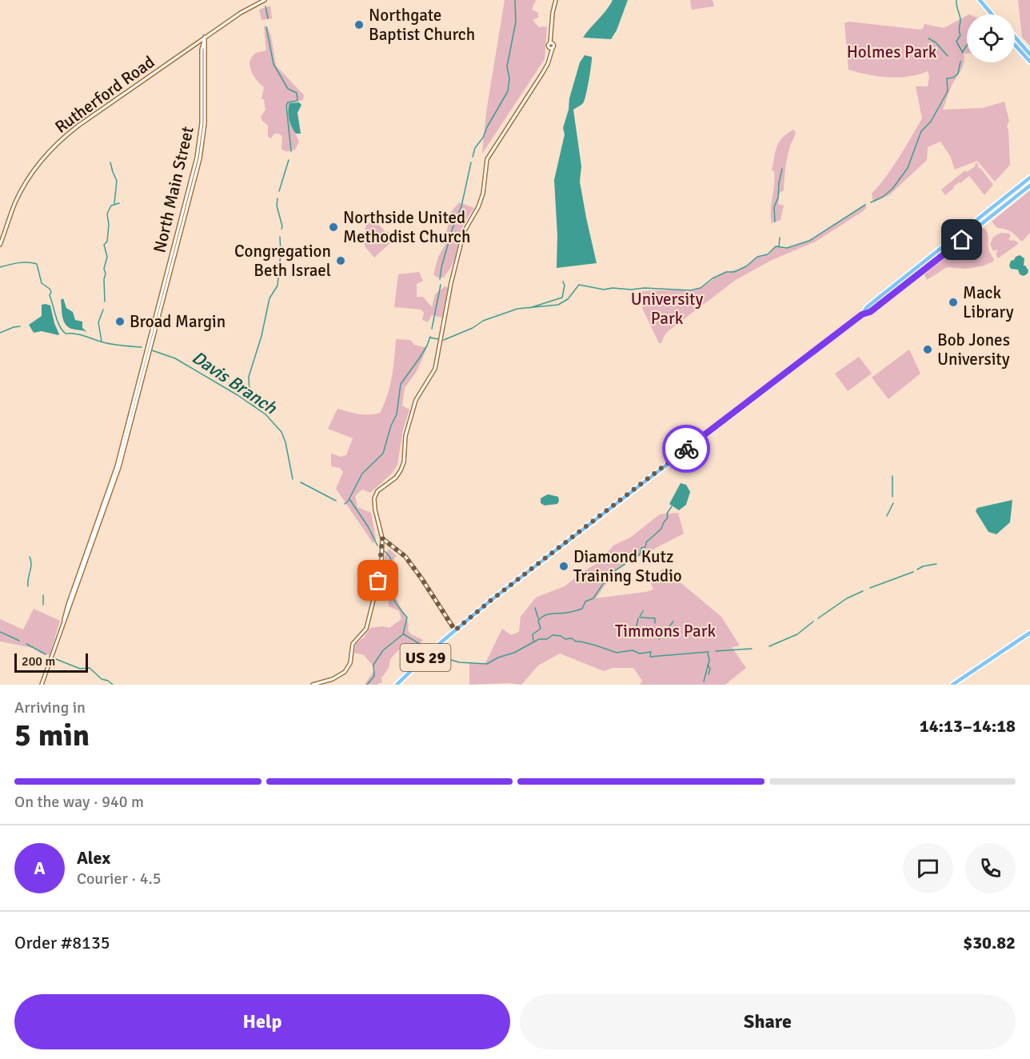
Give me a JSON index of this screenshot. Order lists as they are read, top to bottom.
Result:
{
  "streets": {
    "main road": ["US 29"],
    "street": ["Rutherford Road", "North Main Street"]
  },
  "crossings": [
    ["Rutherford Road", "North Main Street"]
  ],
  "water": ["Davis Branch"],
  "parks": ["Holmes Park", "University Park", "Timmons Park"],
  "places": [
    "Northgate Baptist Church",
    "Northside United Methodist Church",
    "Congregation Beth Israel",
    "Mack Library",
    "Broad Margin",
    "Bob Jones University",
    "Diamond Kutz Training Studio"
  ],
  "scale_bar": "200 m",
  "page": {
    "scale": "200 m",
    "heading": ["5 min", "Arriving in", "14:13–14:18"],
    "panel": [
      "Alex",
      "Courier · 4.5",
      "Order #8135",
      "$30.82"
    ],
    "bar": "On the way · 940 m",
    "round": "A",
    "buttons": ["Help", "Share"]
  }
}
